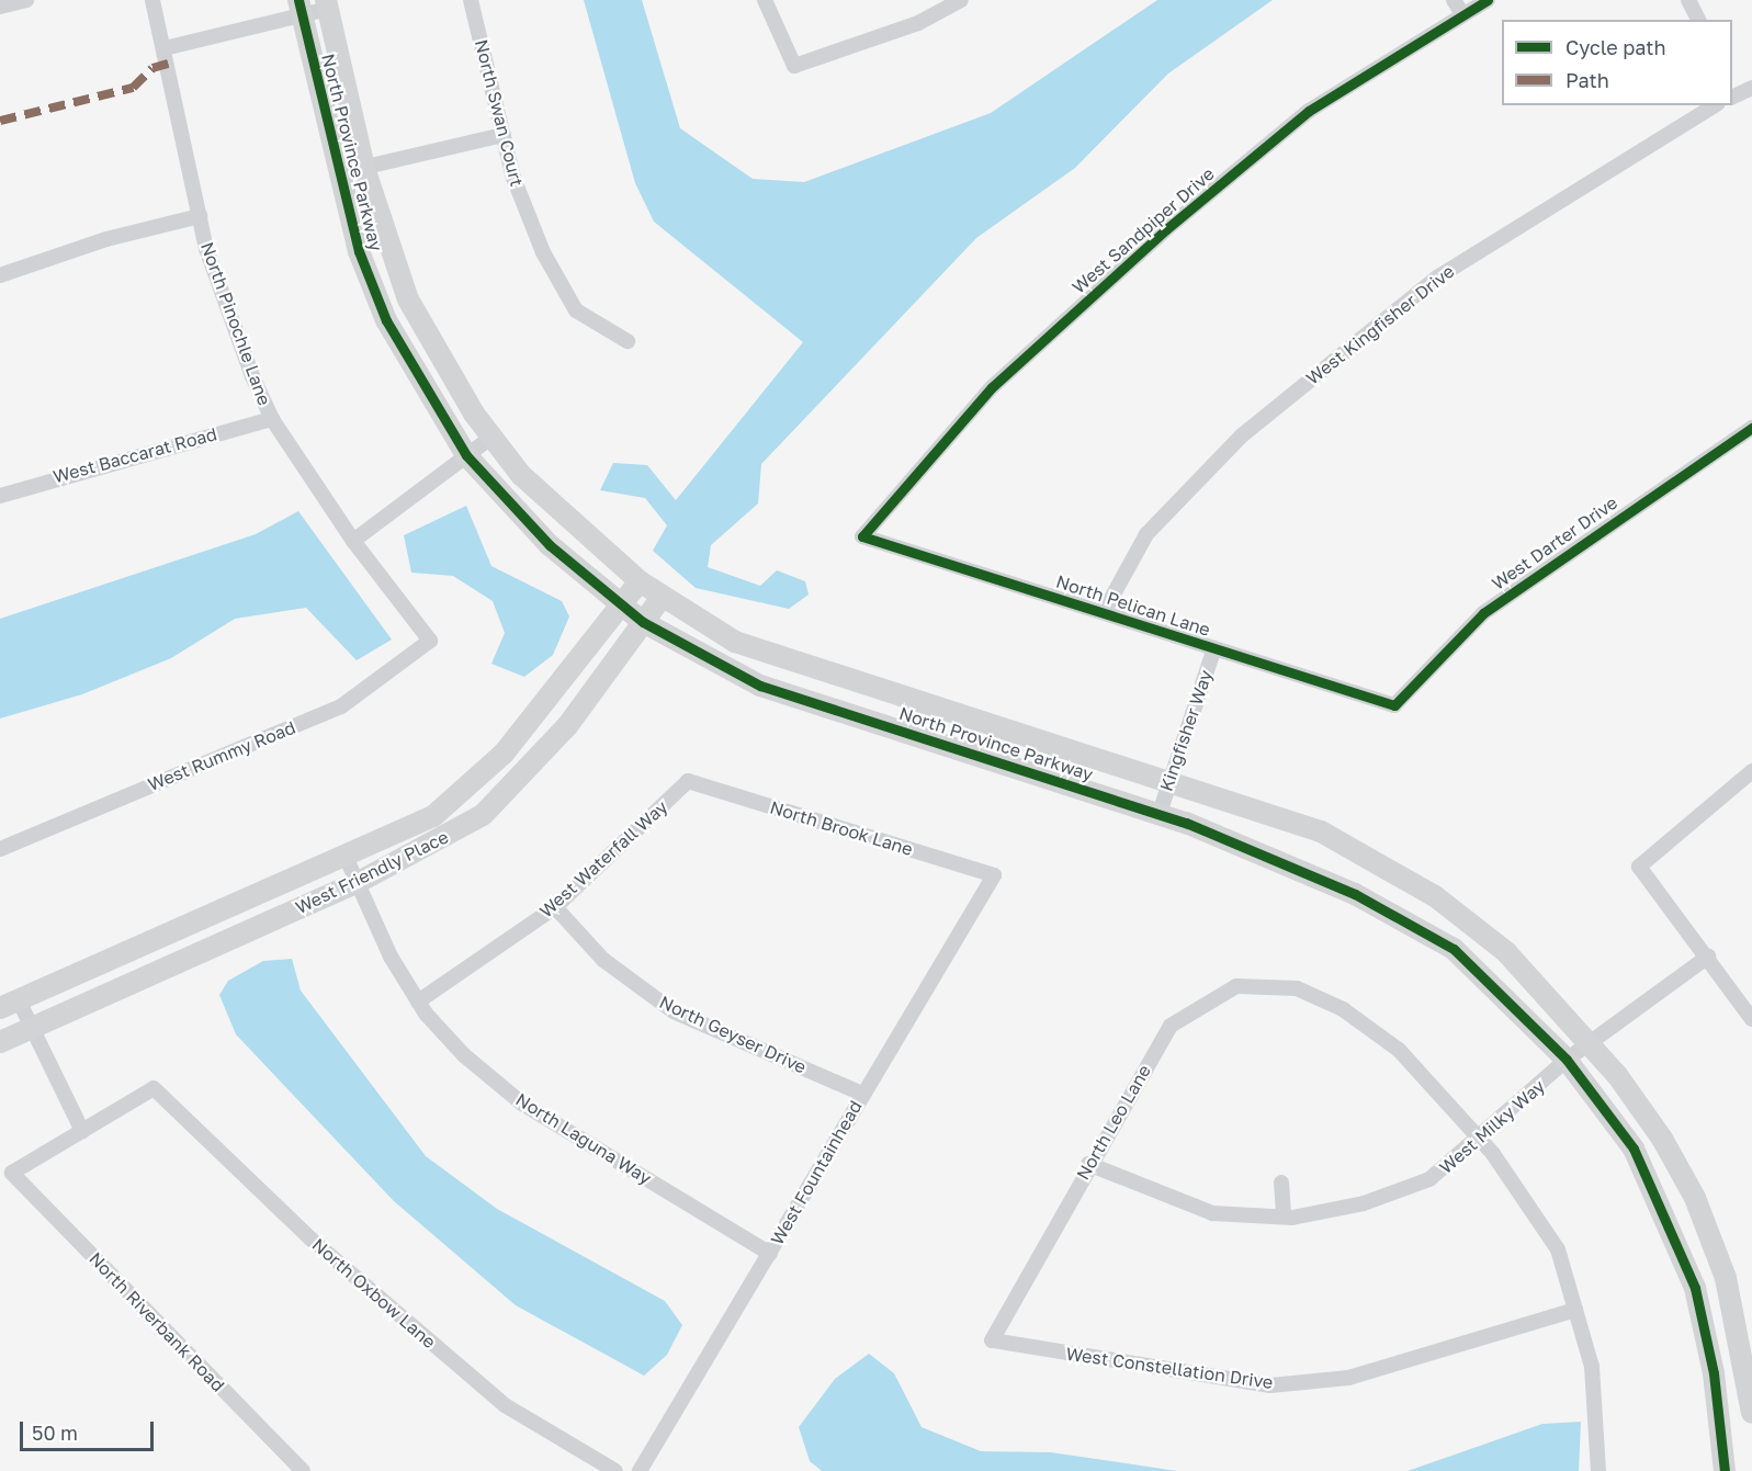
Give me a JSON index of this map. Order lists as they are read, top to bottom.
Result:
{
  "streets": {
    "street": [
      "North Swan Court",
      "North Province Parkway",
      "West Sandpiper Drive",
      "North Pinochle Lane",
      "West Kingfisher Drive",
      "West Baccarat Road",
      "West Darter Drive",
      "North Pelican Lane",
      "Kingfisher Way",
      "West Rummy Road",
      "North Brook Lane",
      "West Waterfall Way",
      "West Friendly Place",
      "North Geyser Drive",
      "North Leo Lane",
      "West Milky Way",
      "North Laguna Way",
      "West Fountainhead",
      "North Oxbow Lane",
      "North Riverbank Road",
      "West Constellation Drive"
    ]
  },
  "crossings": [
    ["North Province Parkway", "Kingfisher Way"],
    ["North Province Parkway", "West Friendly Place"],
    ["North Province Parkway", "West Milky Way"],
    ["West Sandpiper Drive", "North Pelican Lane"],
    ["North Pinochle Lane", "West Baccarat Road"],
    ["North Pinochle Lane", "West Rummy Road"],
    ["West Kingfisher Drive", "North Pelican Lane"],
    ["West Darter Drive", "North Pelican Lane"],
    ["North Pelican Lane", "Kingfisher Way"],
    ["North Brook Lane", "West Waterfall Way"],
    ["North Brook Lane", "West Fountainhead"],
    ["West Waterfall Way", "North Geyser Drive"],
    ["West Waterfall Way", "North Laguna Way"],
    ["West Friendly Place", "North Laguna Way"],
    ["North Geyser Drive", "West Fountainhead"],
    ["North Leo Lane", "West Milky Way"],
    ["North Leo Lane", "West Constellation Drive"],
    ["North Laguna Way", "West Fountainhead"],
    ["North Oxbow Lane", "North Riverbank Road"]
  ],
  "legend": ["Cycle path", "Path"],
  "scale_bar": "50 m"
}
